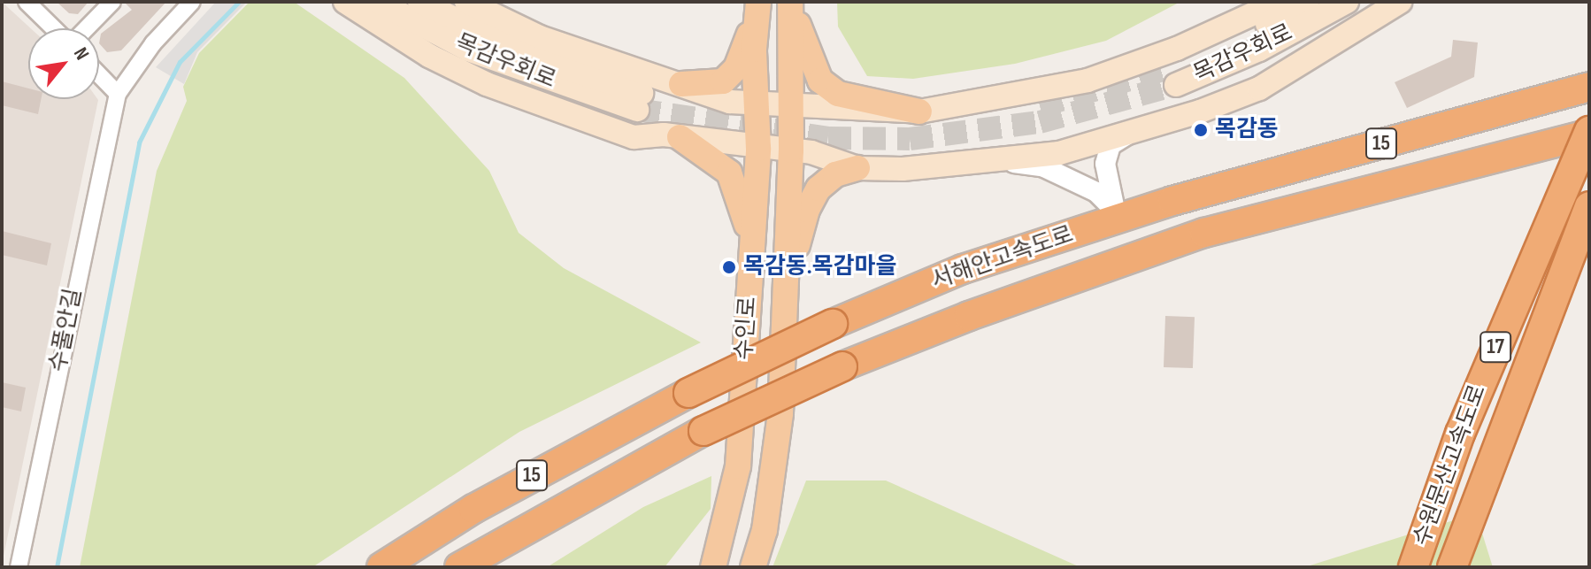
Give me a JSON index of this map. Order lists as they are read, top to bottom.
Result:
{
  "streets": {
    "highway": [
      "15",
      "서해안고속도로",
      "17",
      "수원문산고속도로"
    ],
    "main road": ["목감우회로", "수인로"],
    "street": ["수풀안길"]
  },
  "crossings": [
    ["서해안고속도로", "수원문산고속도로"]
  ],
  "places": ["목감동", "목감동.목감마을"],
  "north": "top right"
}
